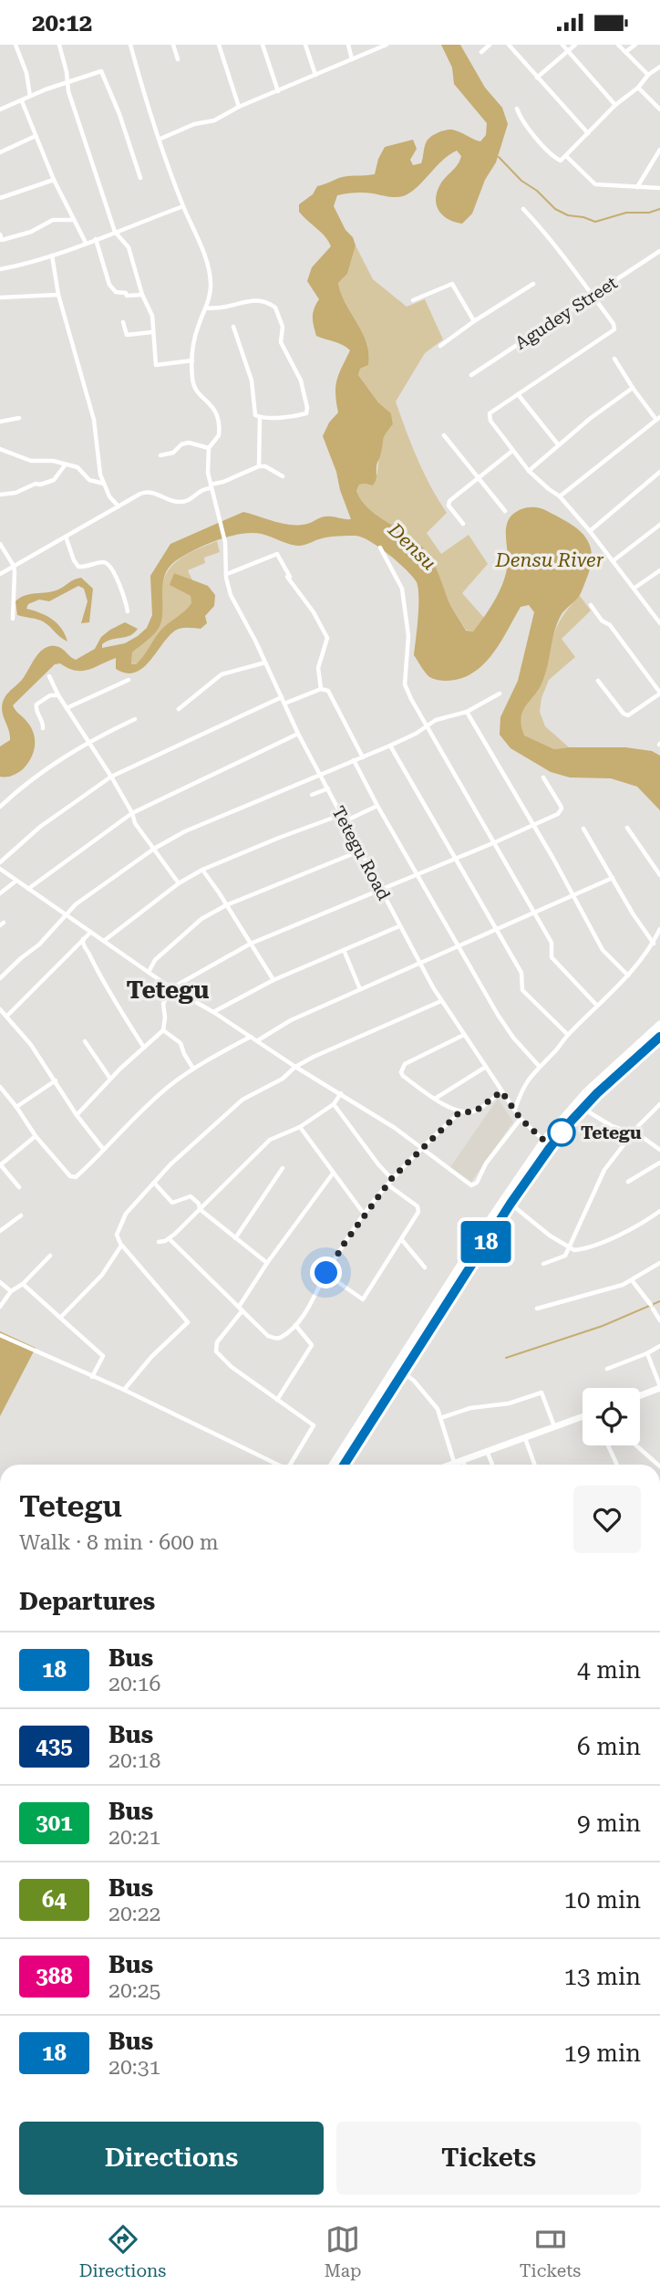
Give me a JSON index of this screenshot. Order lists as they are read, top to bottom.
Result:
{
  "streets": {
    "street": ["Agudey Street", "Tetegu Road"]
  },
  "districts": ["Tetegu"],
  "water": ["Densu", "Densu River"],
  "places": ["Tetegu"],
  "lines": ["bus line 18"],
  "page": {
    "status": "20:12",
    "on_map": "18",
    "heading": [
      ["Tetegu", "Walk · 8 min · 600 m"],
      "Departures"
    ],
    "list": [
      {
        "mark": "18",
        "name": "Bus",
        "note": "20:16",
        "value": "4 min"
      },
      {
        "mark": "435",
        "name": "Bus",
        "note": "20:18",
        "value": "6 min"
      },
      {
        "mark": "301",
        "name": "Bus",
        "note": "20:21",
        "value": "9 min"
      },
      {
        "mark": "64",
        "name": "Bus",
        "note": "20:22",
        "value": "10 min"
      },
      {
        "mark": "388",
        "name": "Bus",
        "note": "20:25",
        "value": "13 min"
      },
      {
        "mark": "18",
        "name": "Bus",
        "note": "20:31",
        "value": "19 min"
      }
    ],
    "buttons": ["Directions", "Tickets"],
    "tabs": ["Directions", "Map", "Tickets"]
  }
}
